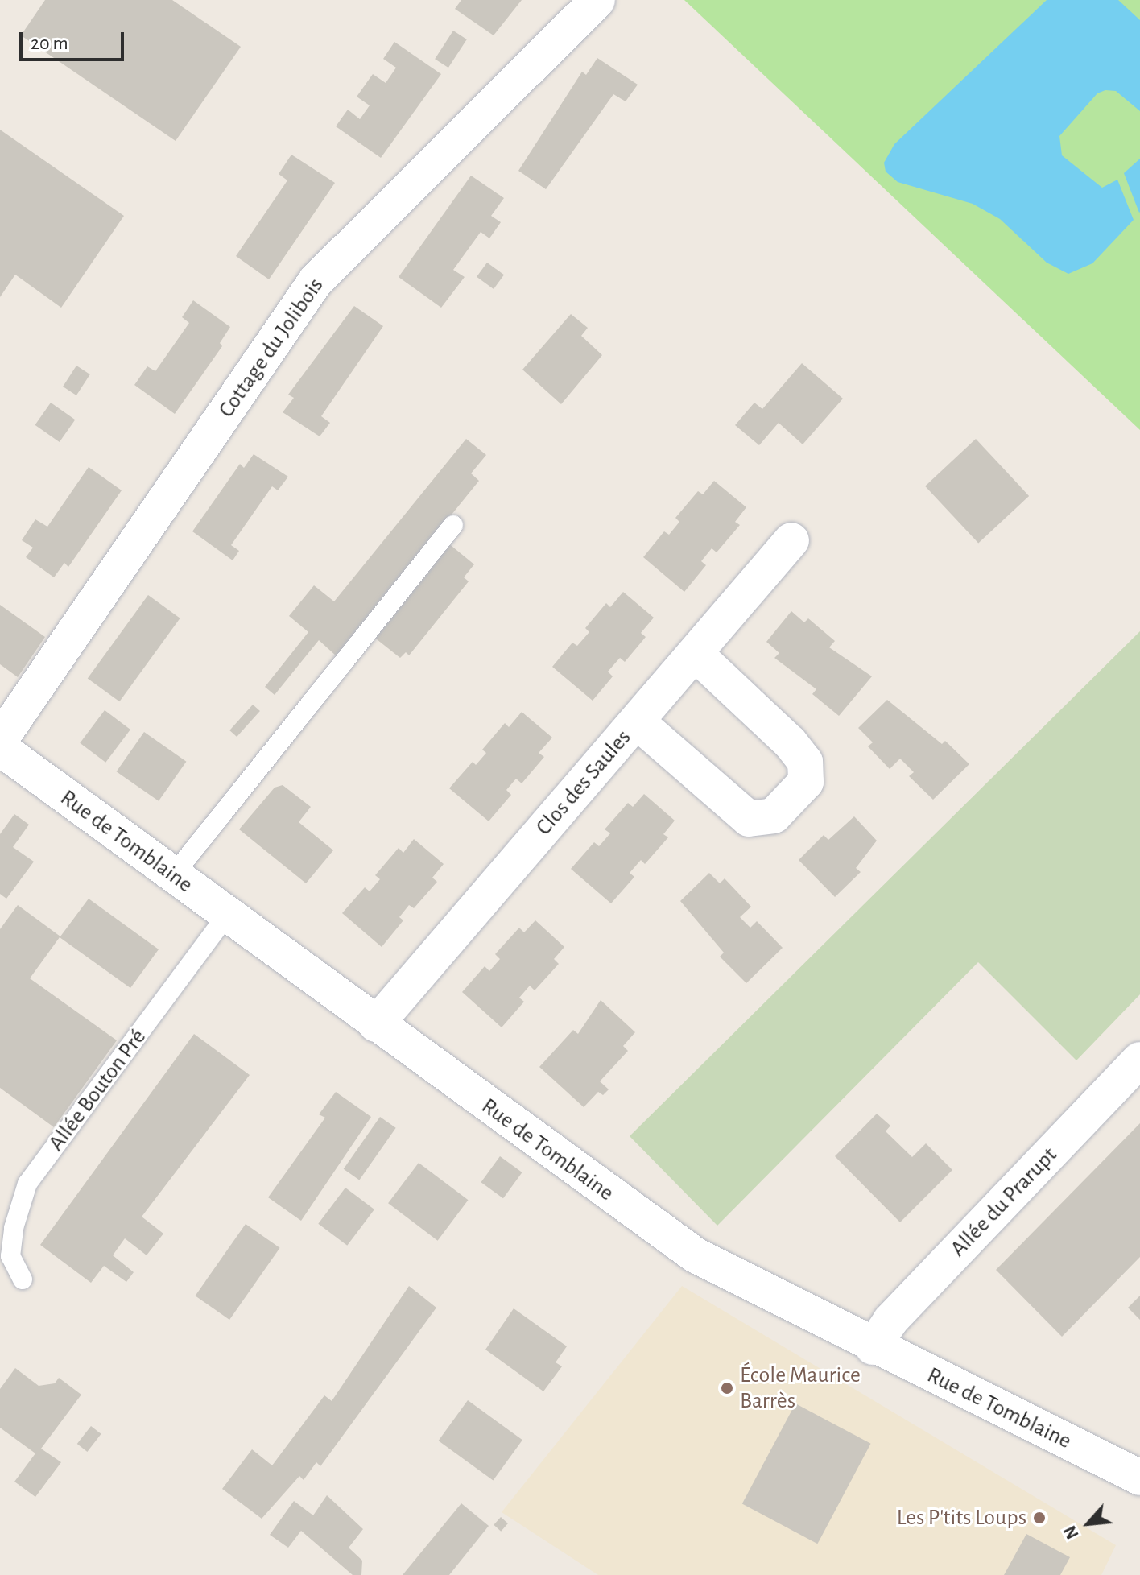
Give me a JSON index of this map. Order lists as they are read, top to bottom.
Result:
{
  "streets": {
    "street": [
      "Cottage du Jolibois",
      "Clos des Saules",
      "Rue de Tomblaine",
      "Allée du Prarupt"
    ],
    "lane": ["Allée Bouton Pré"]
  },
  "crossings": [
    ["Clos des Saules", "Rue de Tomblaine"],
    ["Rue de Tomblaine", "Allée Bouton Pré"],
    ["Rue de Tomblaine", "Allée du Prarupt"]
  ],
  "places": ["École Maurice Barrès", "Les P'tits Loups"],
  "scale_bar": "20 m",
  "north": "bottom left"
}
